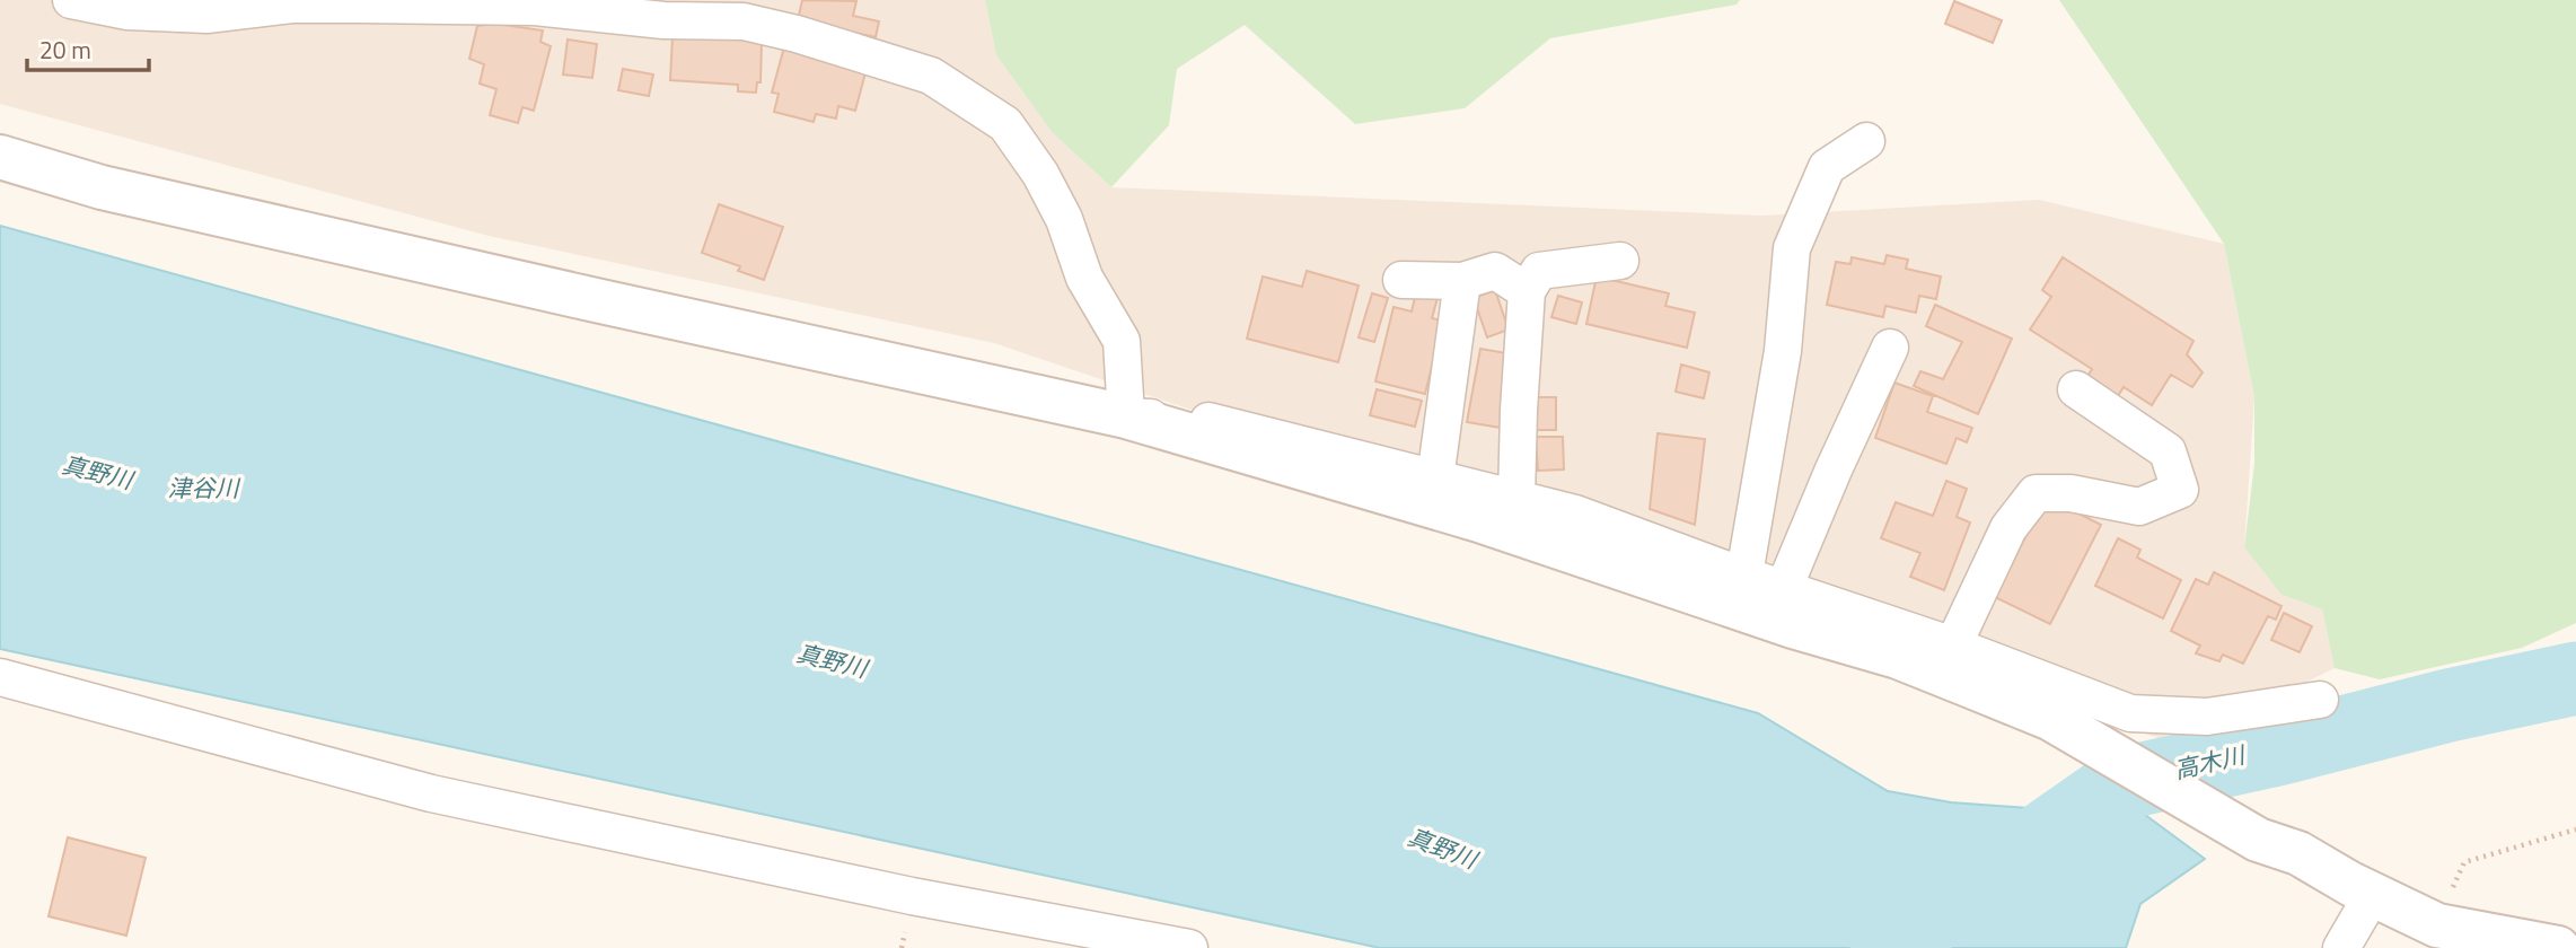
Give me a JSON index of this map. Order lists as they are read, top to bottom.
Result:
{
  "water": ["真野川", "津谷川", "高木川"],
  "scale_bar": "20 m"
}
